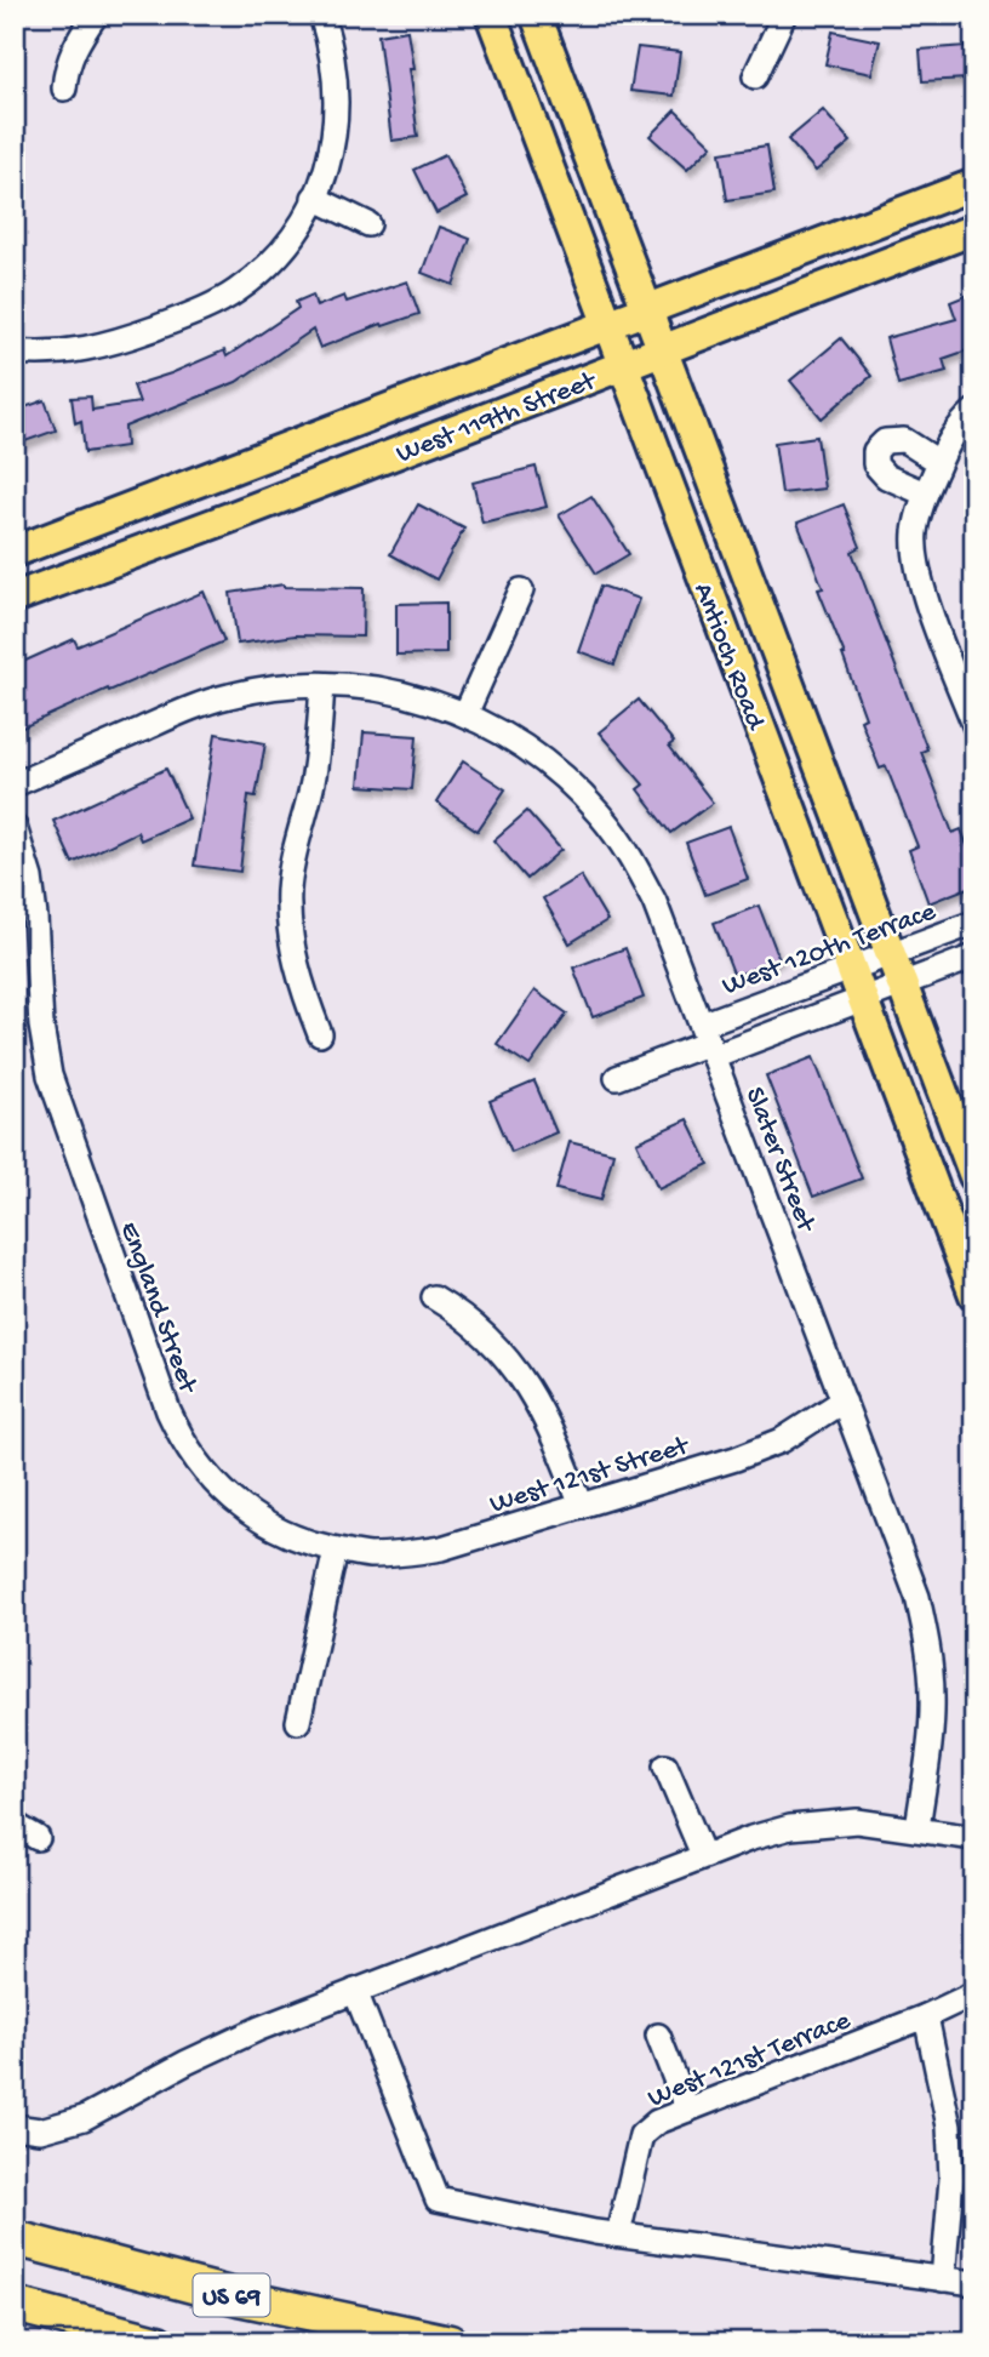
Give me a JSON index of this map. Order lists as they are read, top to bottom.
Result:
{
  "streets": {
    "highway": ["US 69"],
    "main road": ["West 119th Street", "Antioch Road"],
    "street": [
      "West 120th Terrace",
      "Slater Street",
      "England Street",
      "West 121st Street",
      "West 121st Terrace"
    ]
  },
  "crossings": [
    ["West 119th Street", "Antioch Road"],
    ["Antioch Road", "West 120th Terrace"],
    ["West 120th Terrace", "Slater Street"],
    ["Slater Street", "West 121st Street"],
    ["England Street", "West 121st Street"]
  ]
}
